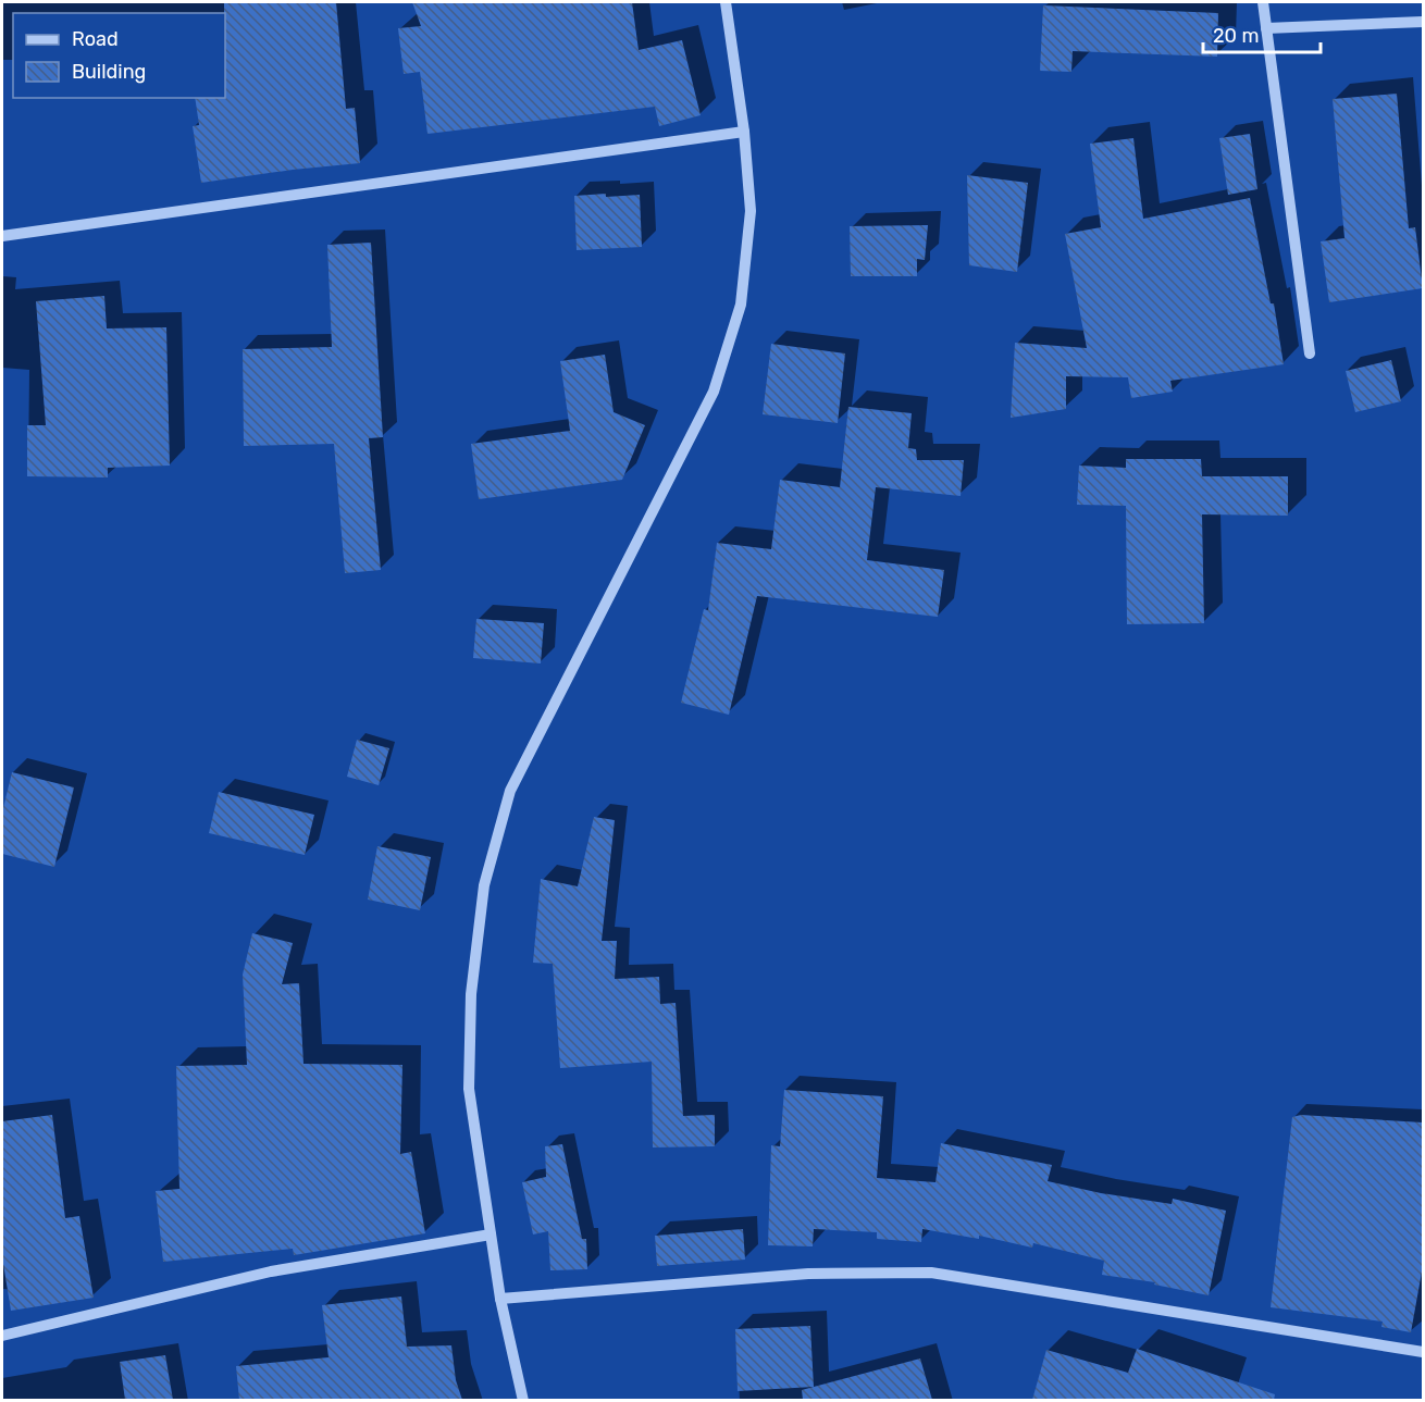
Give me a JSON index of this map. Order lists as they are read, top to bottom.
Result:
{
  "legend": ["Road", "Building"],
  "scale_bar": "20 m"
}
